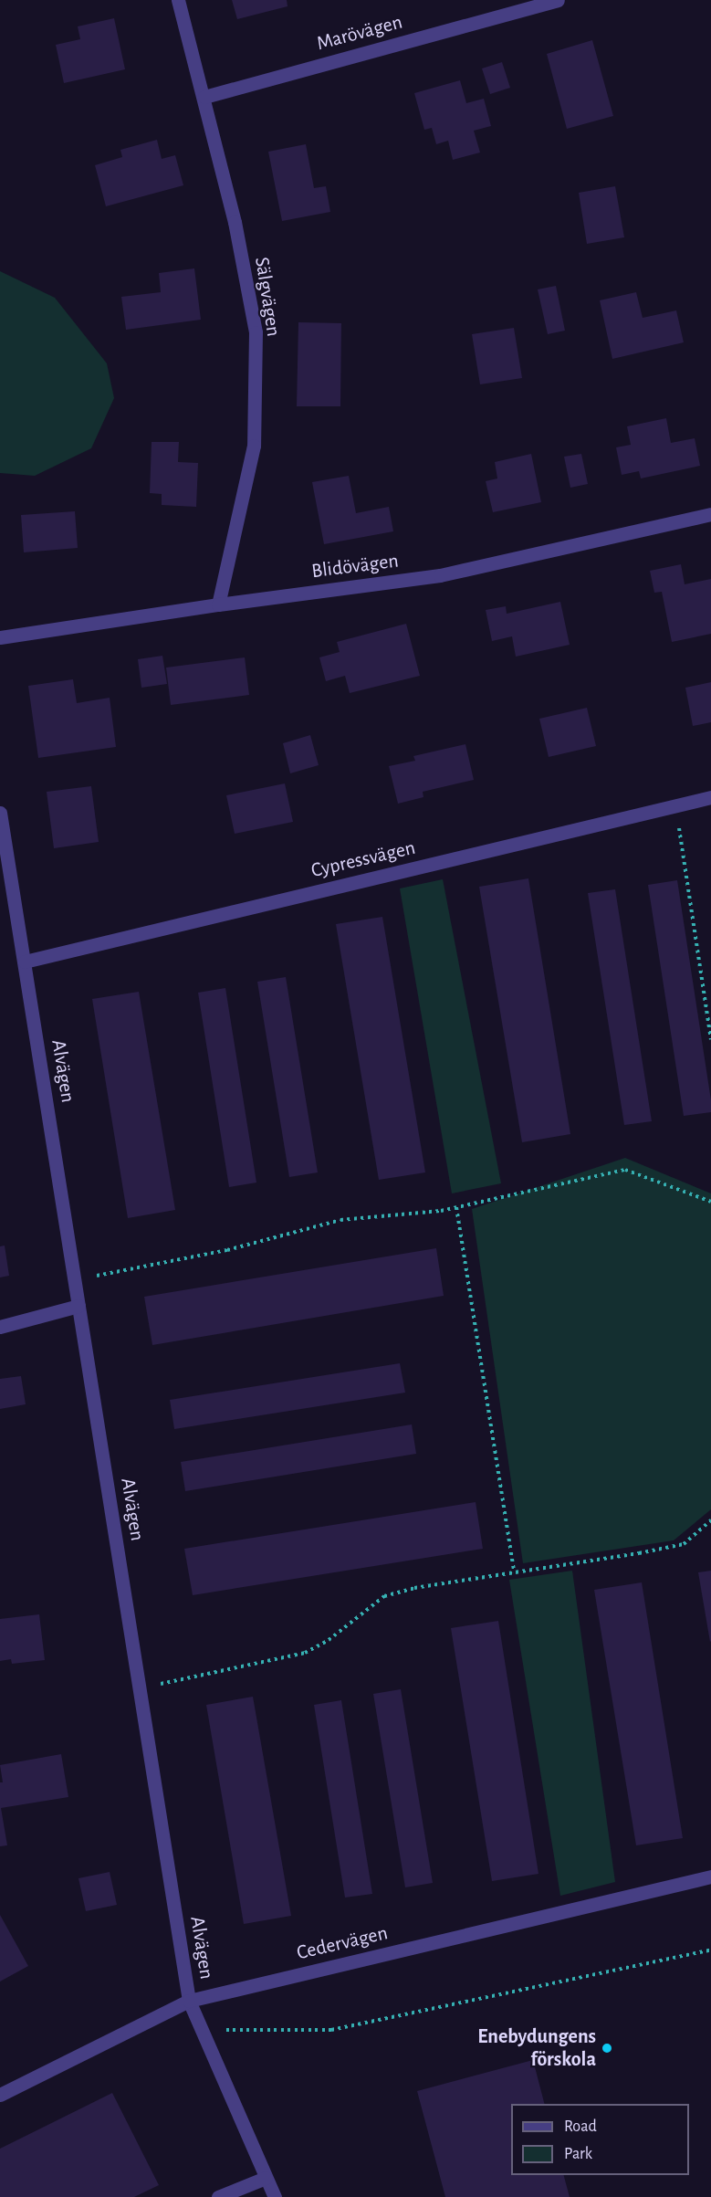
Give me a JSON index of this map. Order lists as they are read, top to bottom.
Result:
{
  "streets": {
    "street": [
      "Marövägen",
      "Sälgvägen",
      "Blidövägen",
      "Cypressvägen",
      "Alvägen",
      "Cedervägen"
    ]
  },
  "crossings": [
    ["Marövägen", "Sälgvägen"],
    ["Sälgvägen", "Blidövägen"],
    ["Cypressvägen", "Alvägen"],
    ["Alvägen", "Cedervägen"]
  ],
  "places": ["Enebydungens förskola"],
  "legend": ["Road", "Park"]
}
